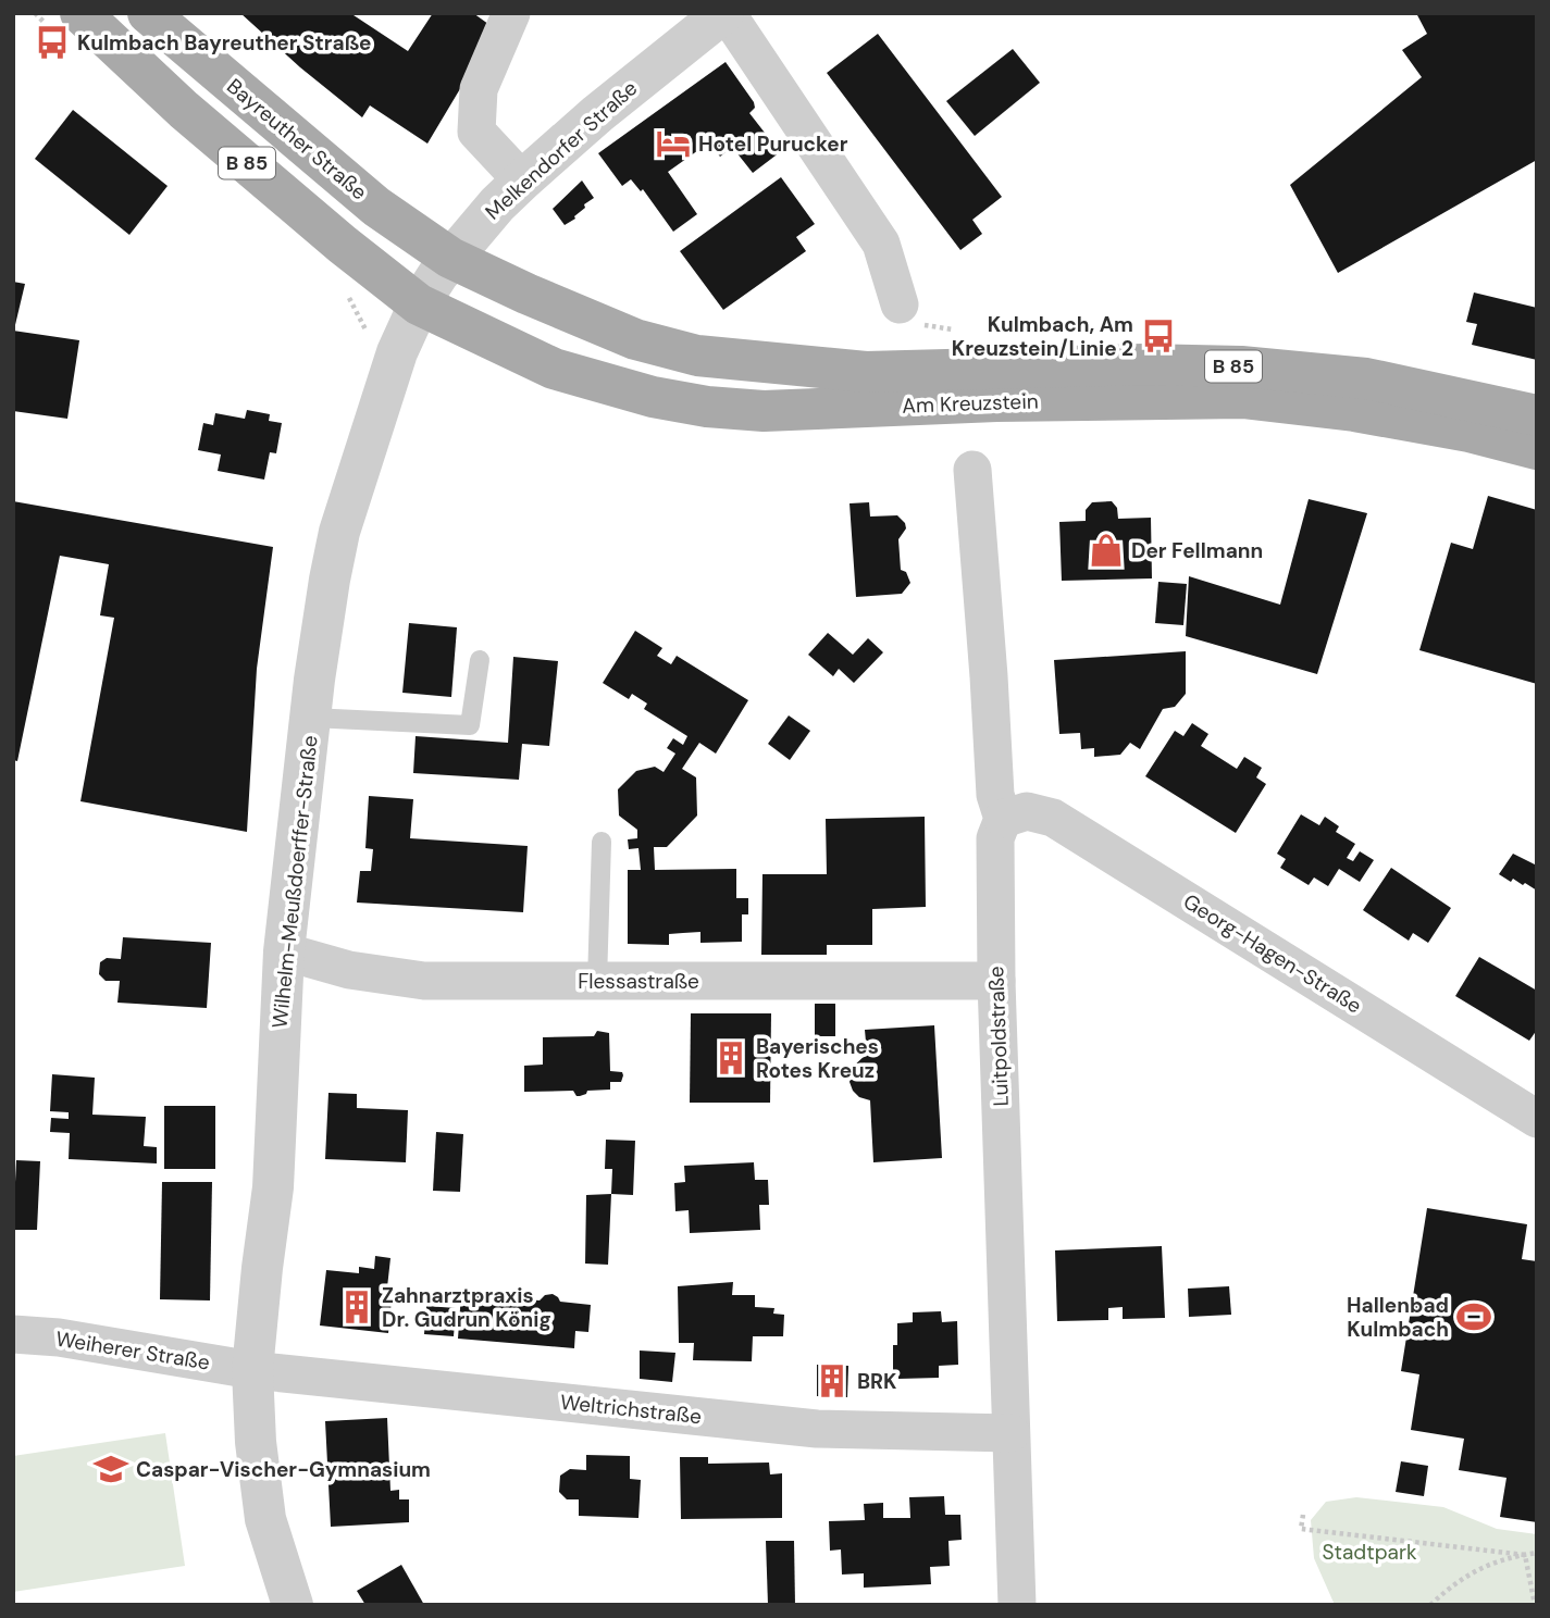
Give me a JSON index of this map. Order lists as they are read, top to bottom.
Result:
{
  "streets": {
    "main road": ["Bayreuther Straße", "B 85", "Am Kreuzstein"],
    "street": [
      "Melkendorfer Straße",
      "Wilhelm-Meußdoerffer-Straße",
      "Georg-Hagen-Straße",
      "Flessastraße",
      "Luitpoldstraße",
      "Weiherer Straße",
      "Weltrichstraße"
    ]
  },
  "crossings": [
    ["Bayreuther Straße", "Melkendorfer Straße"],
    ["Bayreuther Straße", "Am Kreuzstein"],
    ["Melkendorfer Straße", "B 85"],
    ["Melkendorfer Straße", "Am Kreuzstein"],
    ["Melkendorfer Straße", "Wilhelm-Meußdoerffer-Straße"],
    ["B 85", "Am Kreuzstein"],
    ["B 85", "Wilhelm-Meußdoerffer-Straße"],
    ["Am Kreuzstein", "Wilhelm-Meußdoerffer-Straße"],
    ["Wilhelm-Meußdoerffer-Straße", "Flessastraße"],
    ["Wilhelm-Meußdoerffer-Straße", "Weiherer Straße"],
    ["Wilhelm-Meußdoerffer-Straße", "Weltrichstraße"],
    ["Georg-Hagen-Straße", "Luitpoldstraße"],
    ["Flessastraße", "Luitpoldstraße"],
    ["Luitpoldstraße", "Weltrichstraße"],
    ["Weiherer Straße", "Weltrichstraße"]
  ],
  "parks": ["Stadtpark"],
  "places": {
    "bus stop": ["Kulmbach Bayreuther Straße", "Kulmbach, Am Kreuzstein/Linie 2"],
    "hotel": ["Hotel Purucker"],
    "shop": ["Der Fellmann"],
    "building": ["Bayerisches Rotes Kreuz", "Zahnarztpraxis Dr. Gudrun König", "BRK"],
    "sports": ["Hallenbad Kulmbach"],
    "school or university": ["Caspar-Vischer-Gymnasium"]
  }
}
